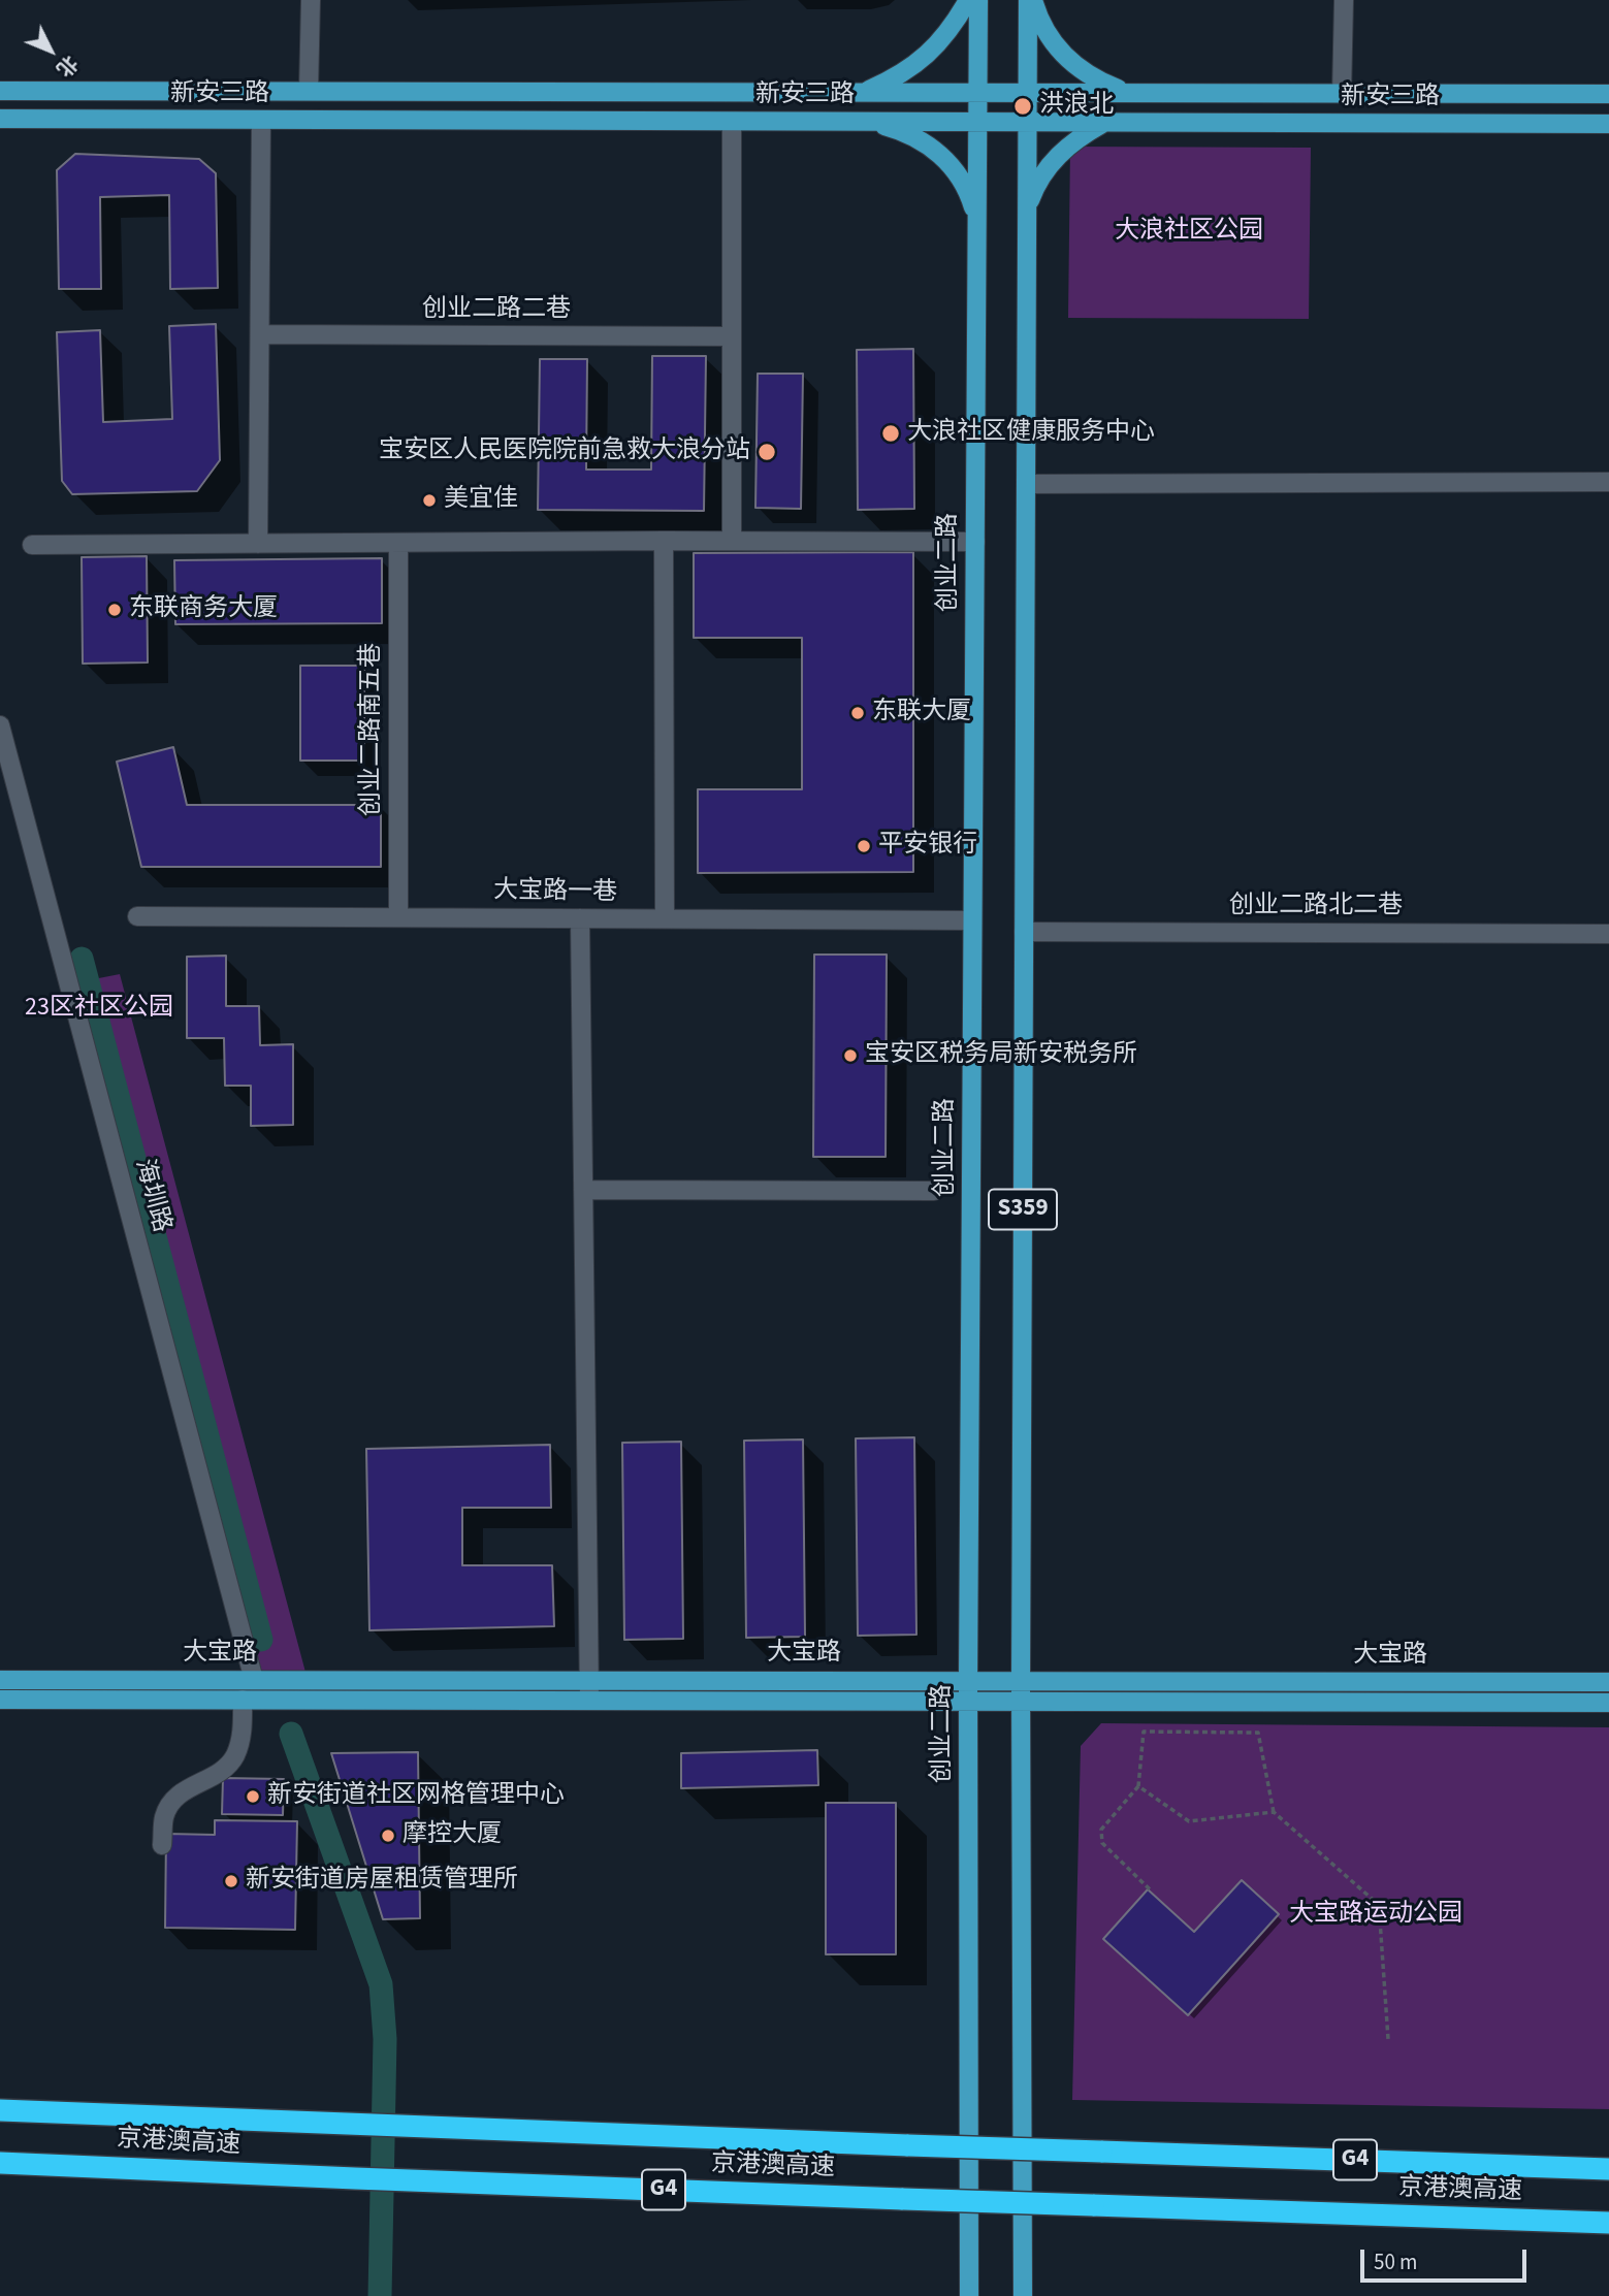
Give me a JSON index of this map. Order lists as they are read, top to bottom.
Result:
{
  "streets": {
    "highway": ["京港澳高速", "G4"],
    "main road": [
      "新安三路",
      "创业二路",
      "S359",
      "大宝路"
    ],
    "street": [
      "创业二路二巷",
      "创业二路南五巷",
      "大宝路一巷",
      "创业二路北二巷",
      "海圳路"
    ]
  },
  "crossings": [
    ["新安三路", "创业二路"],
    ["新安三路", "S359"],
    ["创业二路", "大宝路一巷"],
    ["创业二路", "大宝路"],
    ["创业二路南五巷", "大宝路一巷"],
    ["创业二路北二巷", "S359"],
    ["海圳路", "大宝路"],
    ["S359", "大宝路"]
  ],
  "parks": ["大浪社区公园", "23区社区公园", "大宝路运动公园"],
  "places": [
    "洪浪北",
    "大浪社区健康服务中心",
    "宝安区人民医院院前急救大浪分站",
    "美宜佳",
    "东联商务大厦",
    "东联大厦",
    "平安银行",
    "宝安区税务局新安税务所",
    "新安街道社区网格管理中心",
    "摩控大厦",
    "新安街道房屋租赁管理所"
  ],
  "scale_bar": "50 m",
  "north": "bottom right"
}
